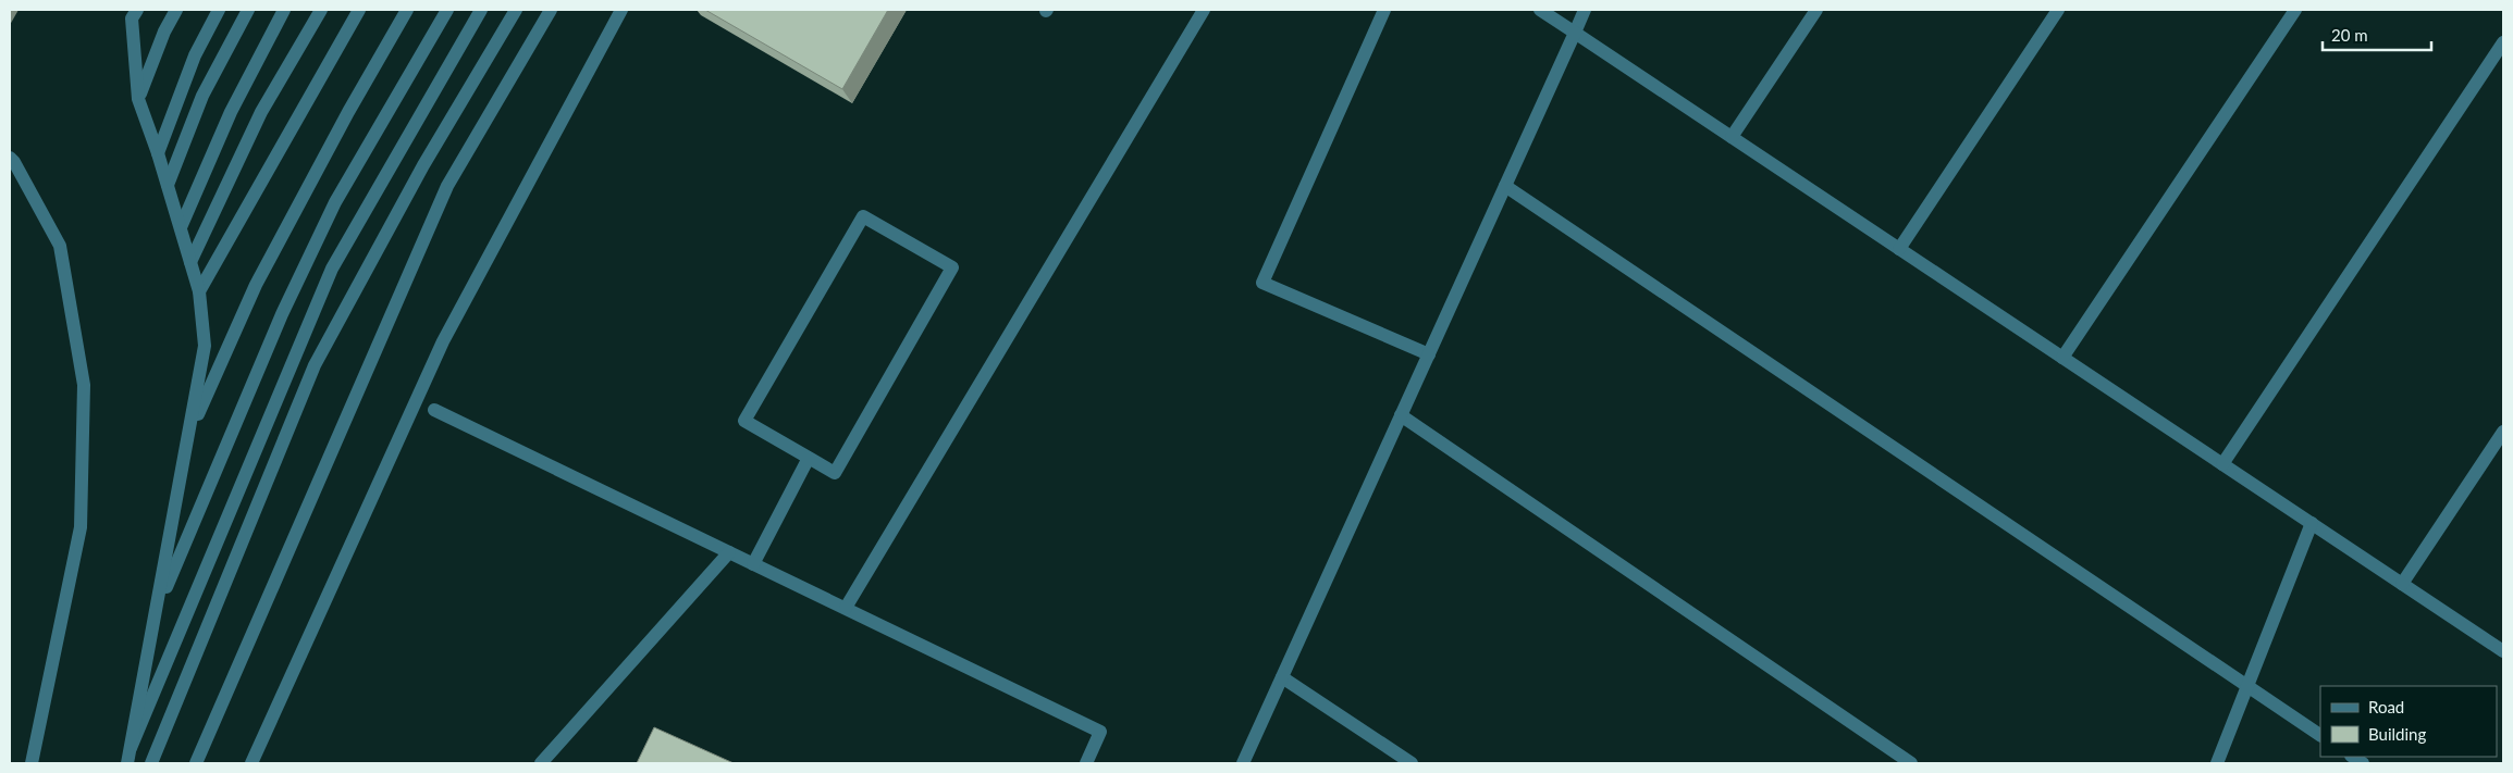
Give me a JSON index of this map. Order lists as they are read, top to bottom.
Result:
{
  "legend": ["Road", "Building"],
  "scale_bar": "20 m"
}
